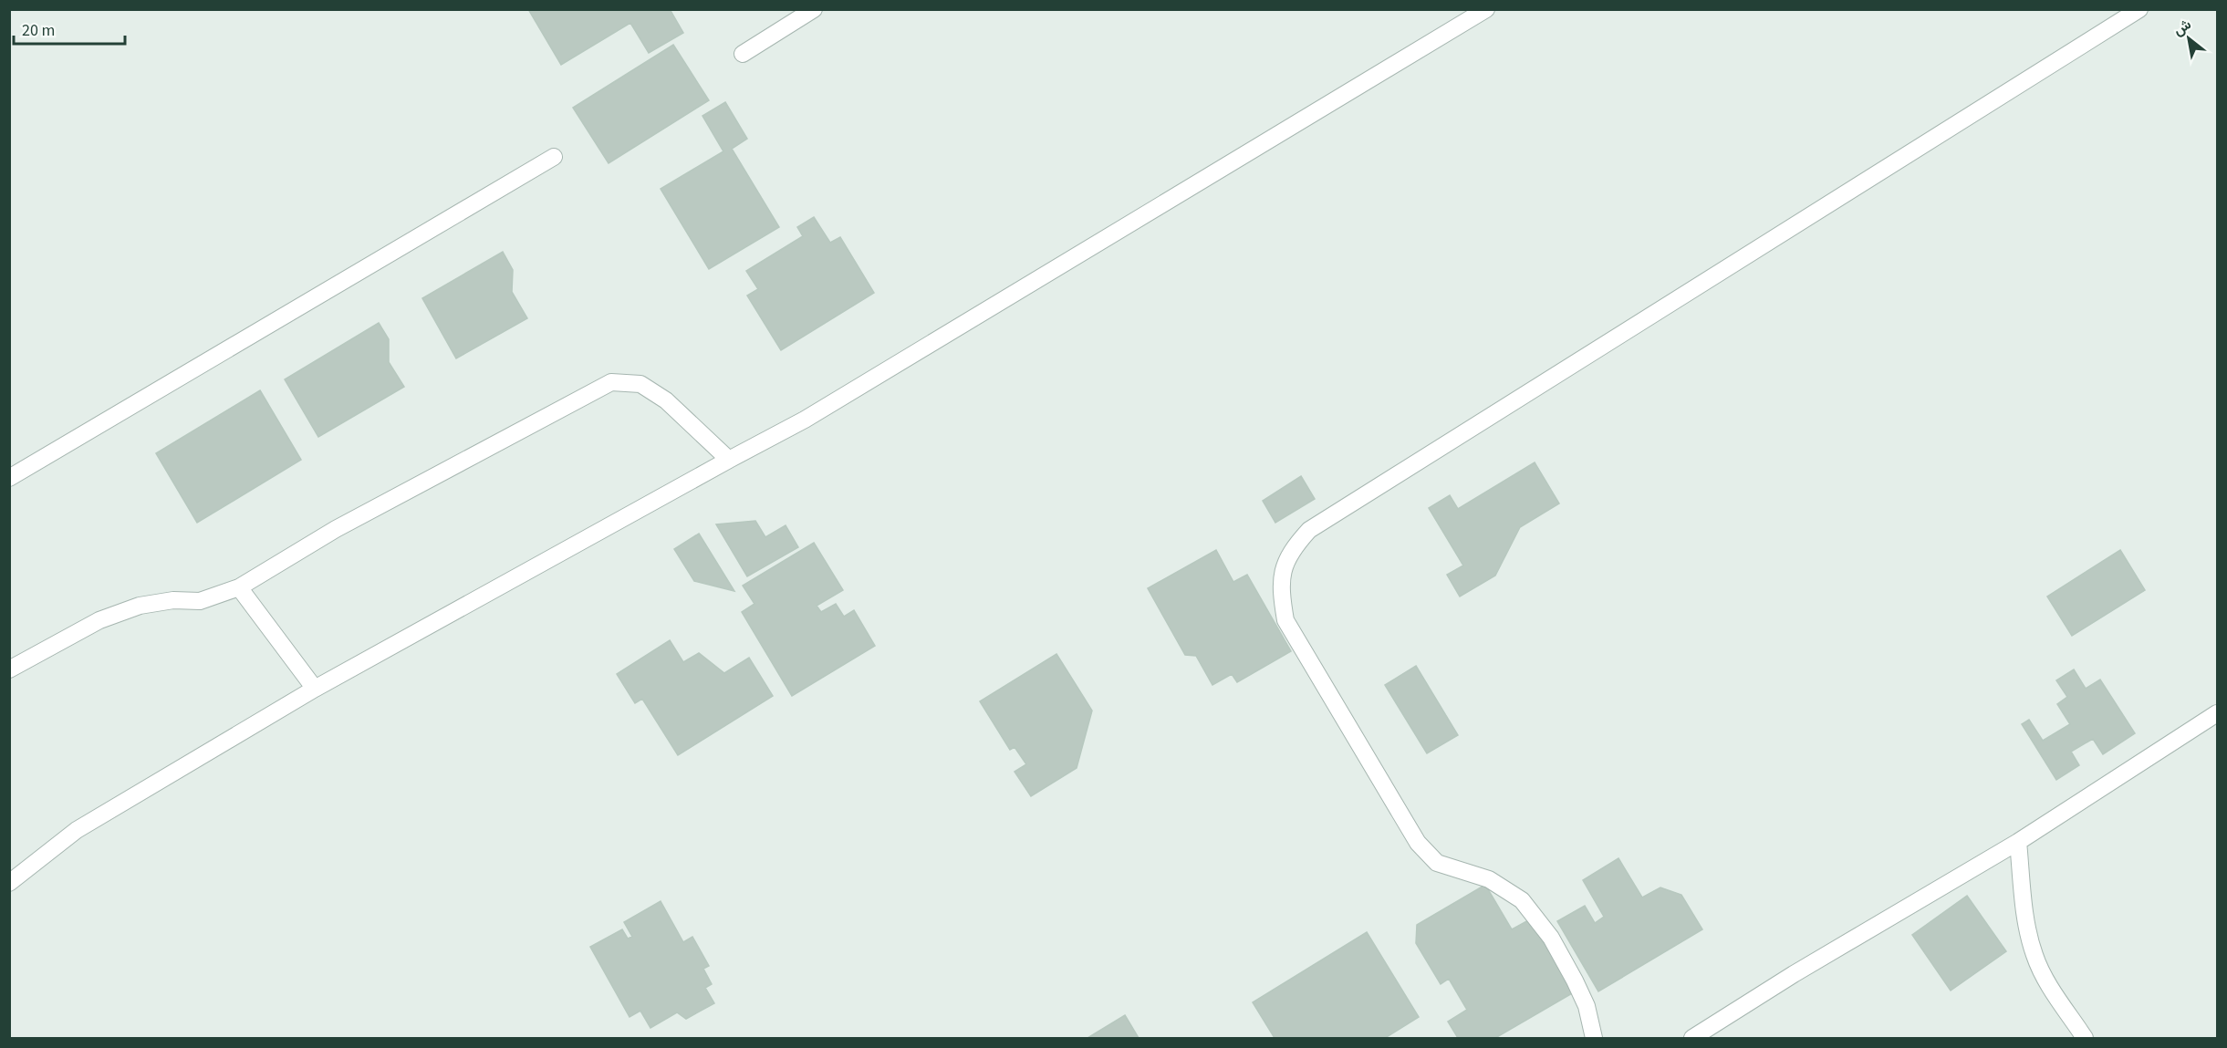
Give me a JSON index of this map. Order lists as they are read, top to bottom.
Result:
{
  "scale_bar": "20 m",
  "north": "top left"
}
